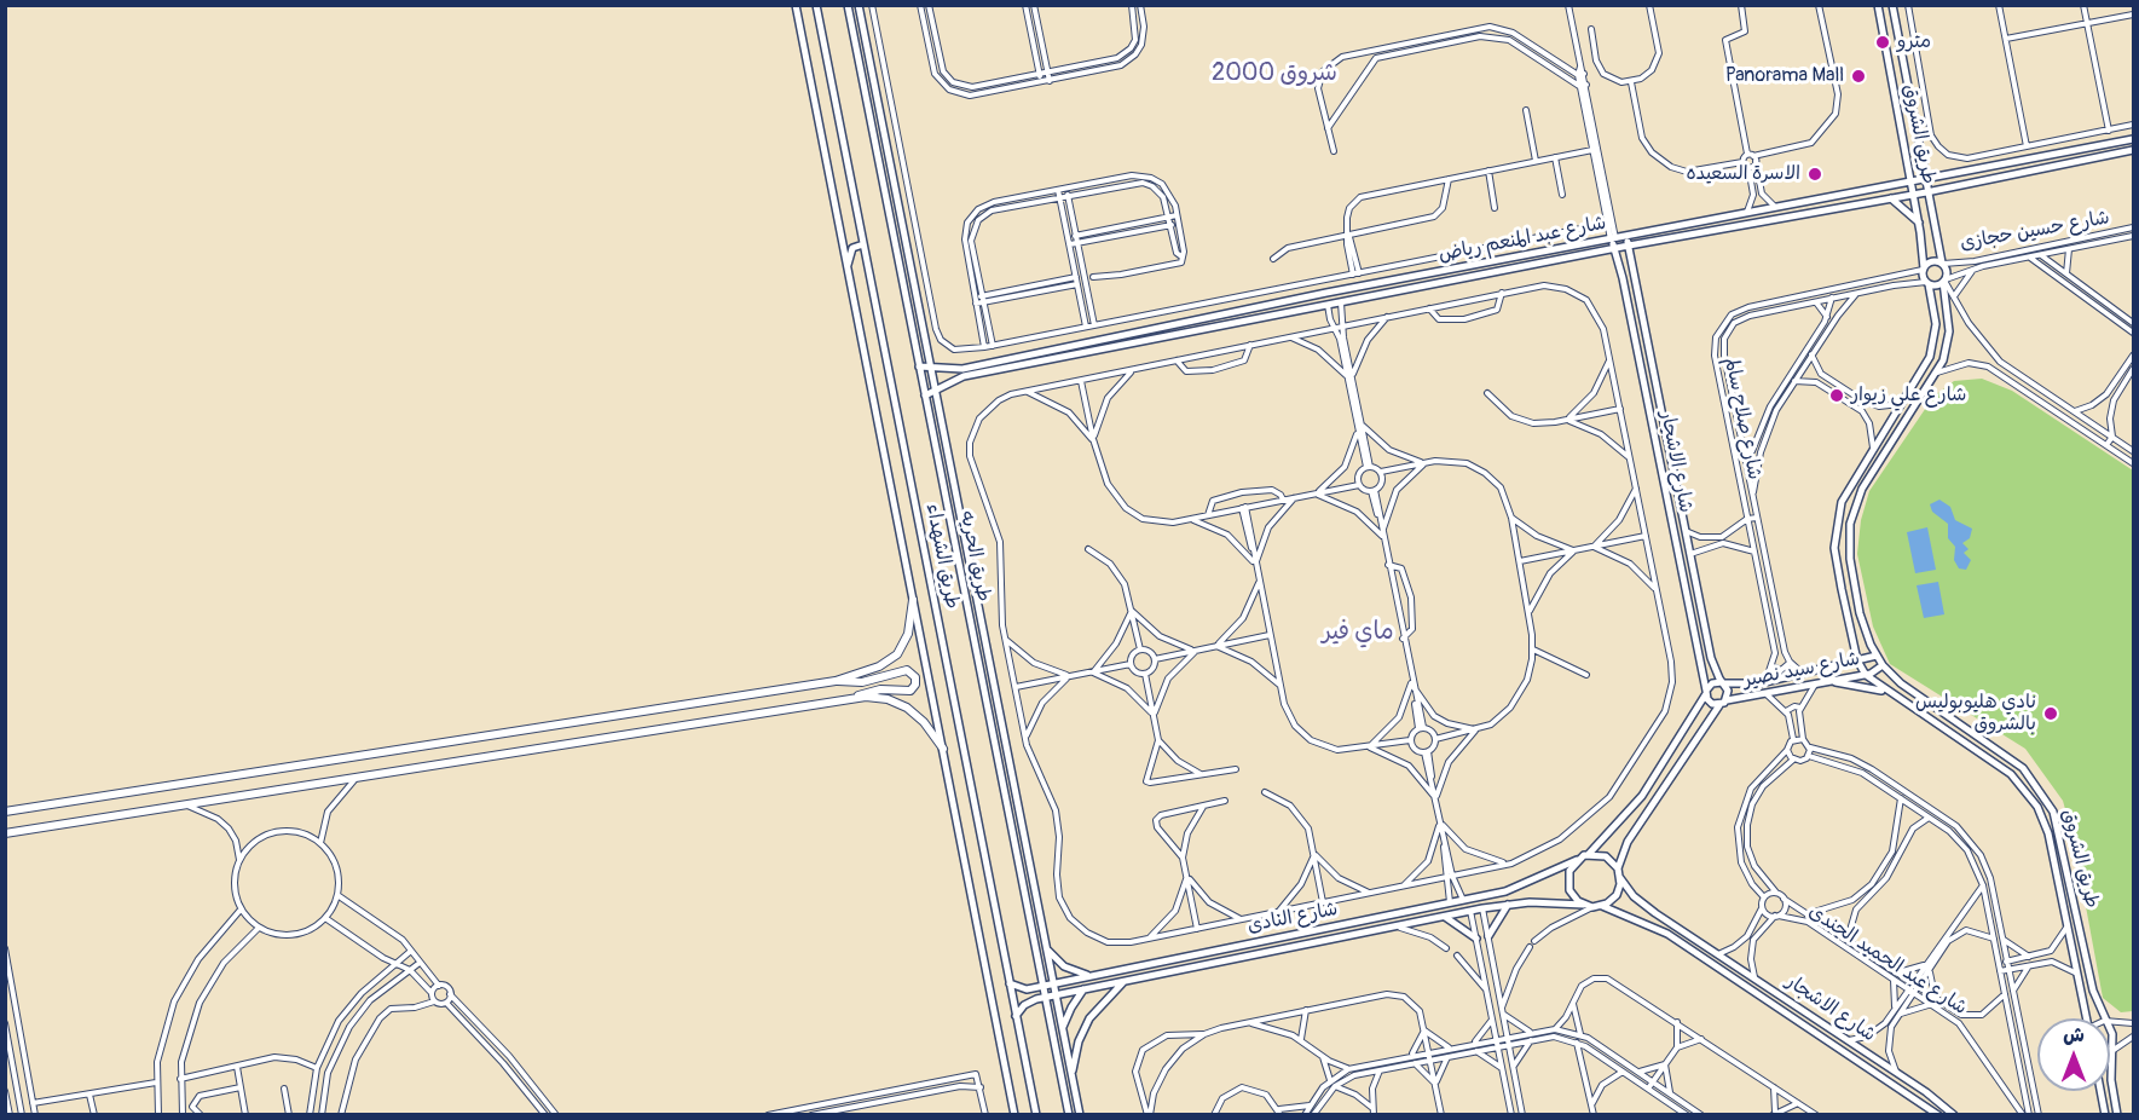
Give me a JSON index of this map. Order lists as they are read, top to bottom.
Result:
{
  "streets": {
    "street": [
      "طريق الشروق",
      "شارع حسين حجازى",
      "شارع عبد المنعم رياض",
      "شارع صلاح سالم",
      "شارع الاشجار",
      "طريق الشهداء",
      "طريق الحريه",
      "شارع سيد نصير",
      "شارع النادى",
      "شارع عبد الحميد الجندى"
    ]
  },
  "crossings": [
    ["طريق الشروق", "شارع حسين حجازى"],
    ["طريق الشروق", "شارع عبد المنعم رياض"],
    ["طريق الشروق", "شارع صلاح سالم"],
    ["طريق الشروق", "شارع سيد نصير"],
    ["شارع حسين حجازى", "شارع صلاح سالم"],
    ["شارع عبد المنعم رياض", "شارع الاشجار"],
    ["شارع عبد المنعم رياض", "طريق الحريه"],
    ["شارع صلاح سالم", "شارع سيد نصير"],
    ["شارع الاشجار", "شارع سيد نصير"],
    ["شارع الاشجار", "شارع النادى"],
    ["طريق الشهداء", "شارع النادى"],
    ["طريق الحريه", "شارع النادى"]
  ],
  "districts": ["شروق 2000", "ماي فير"],
  "places": [
    "مترو",
    "Panorama Mall",
    "الاسرة السعيده",
    "شارع علي زيوار",
    "نادي هليوبوليس بالشروق"
  ],
  "north": "top"
}
